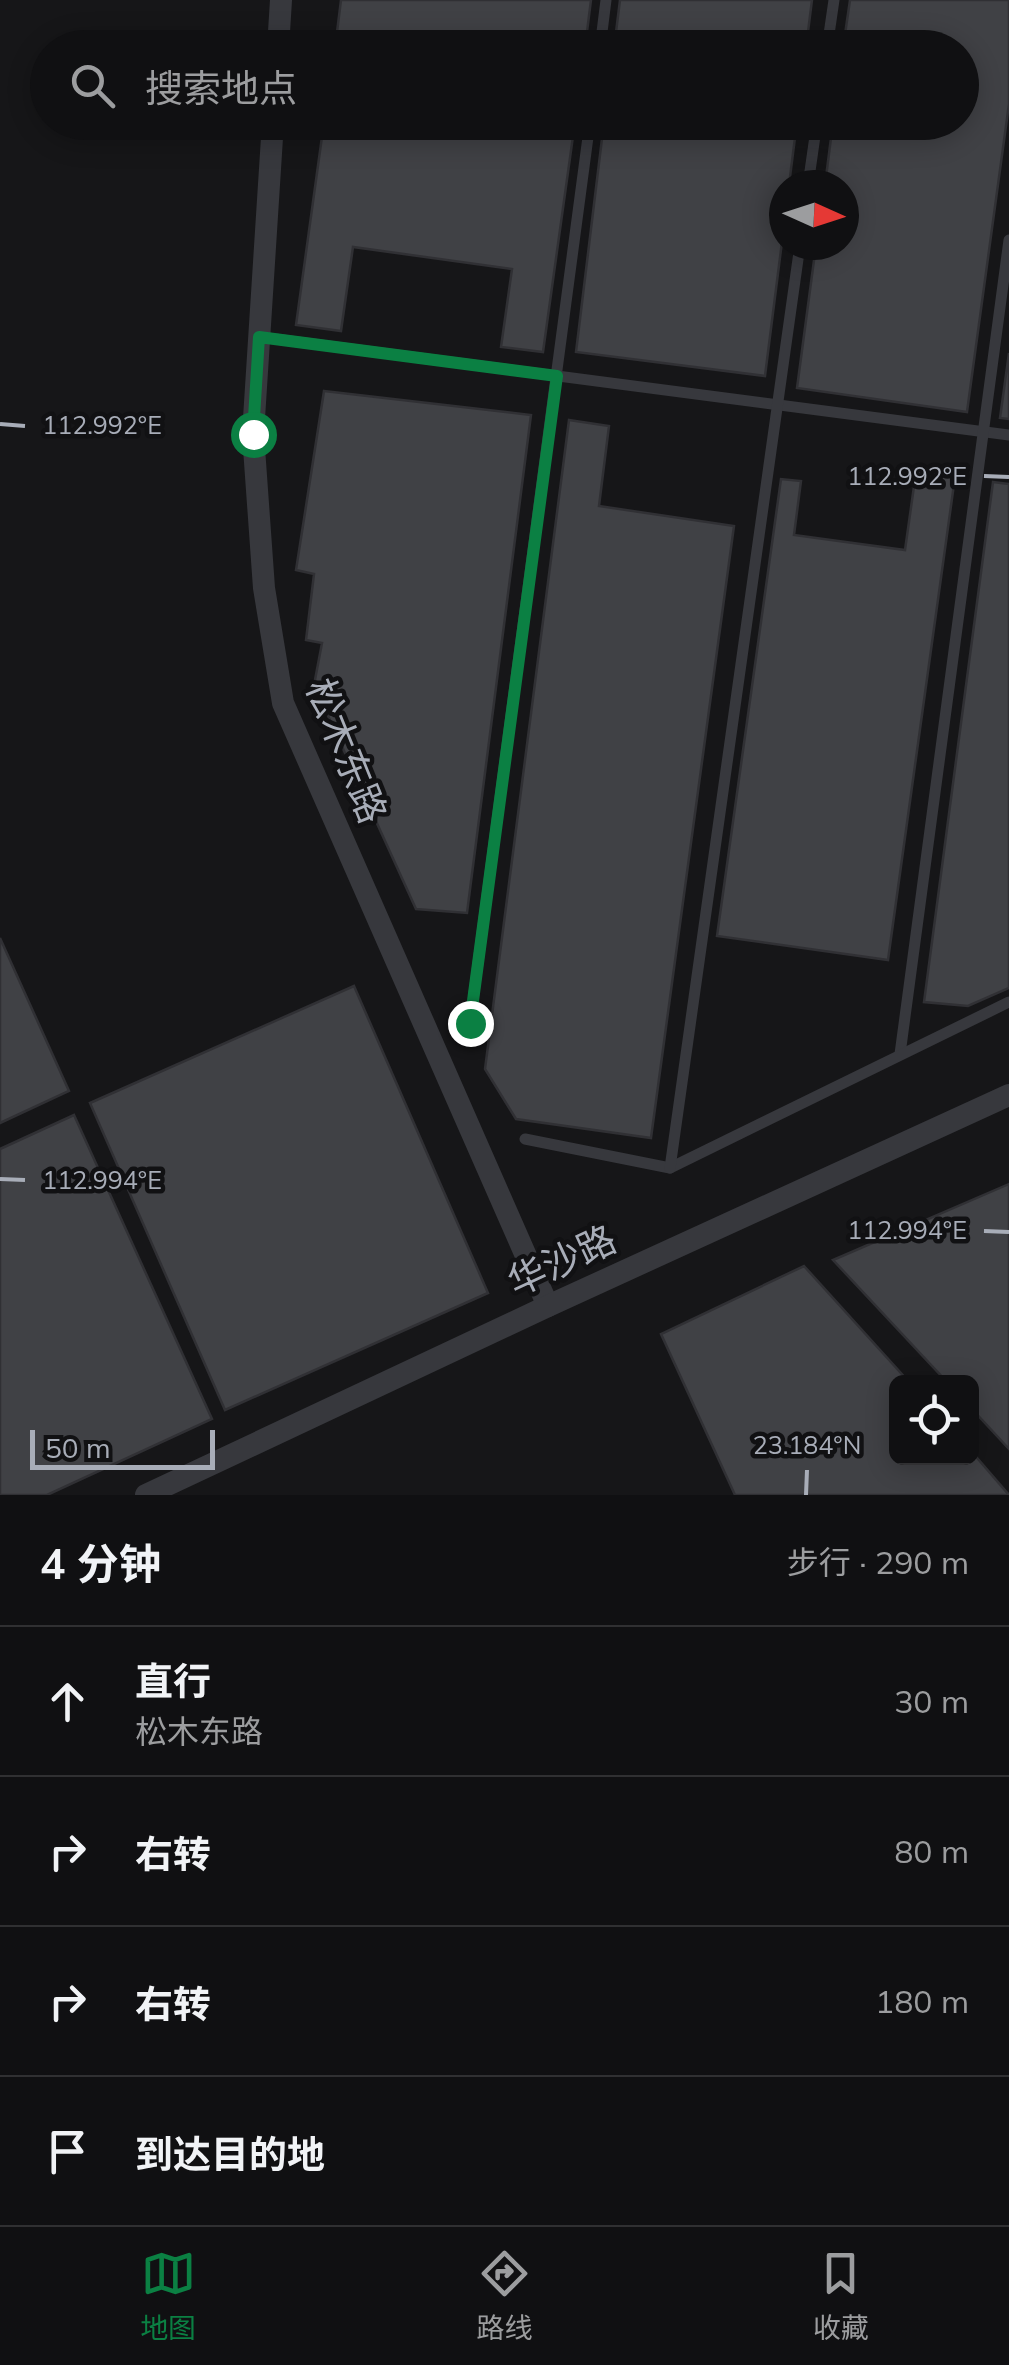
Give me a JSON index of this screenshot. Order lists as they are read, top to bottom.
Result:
{
  "streets": {
    "street": ["松木东路", "华沙路"]
  },
  "crossings": [
    ["松木东路", "华沙路"]
  ],
  "scale_bar": "50 m",
  "north": "right",
  "page": {
    "search": "搜索地点",
    "scale": "50 m",
    "heading": ["4 分钟", "步行 · 290 m"],
    "list": [
      ["直行", "松木东路", "30 m"],
      ["右转", "80 m"],
      ["右转", "180 m"],
      "到达目的地"
    ],
    "nav": ["地图", "路线", "收藏"]
  },
  "coordinates": ["112.992°E", "112.994°E", "23.184°N"]
}
